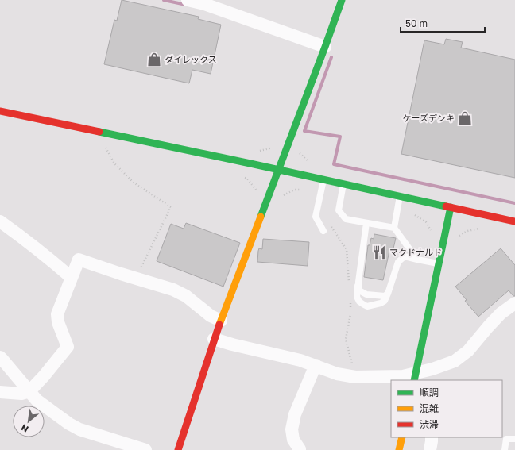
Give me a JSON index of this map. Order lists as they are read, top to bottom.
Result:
{
  "places": {
    "shop": ["ダイレックス", "ケーズデンキ"],
    "restaurant": ["マクドナルド"]
  },
  "legend": ["順調", "混雑", "渋滞"],
  "scale_bar": "50 m",
  "north": "bottom left"
}
